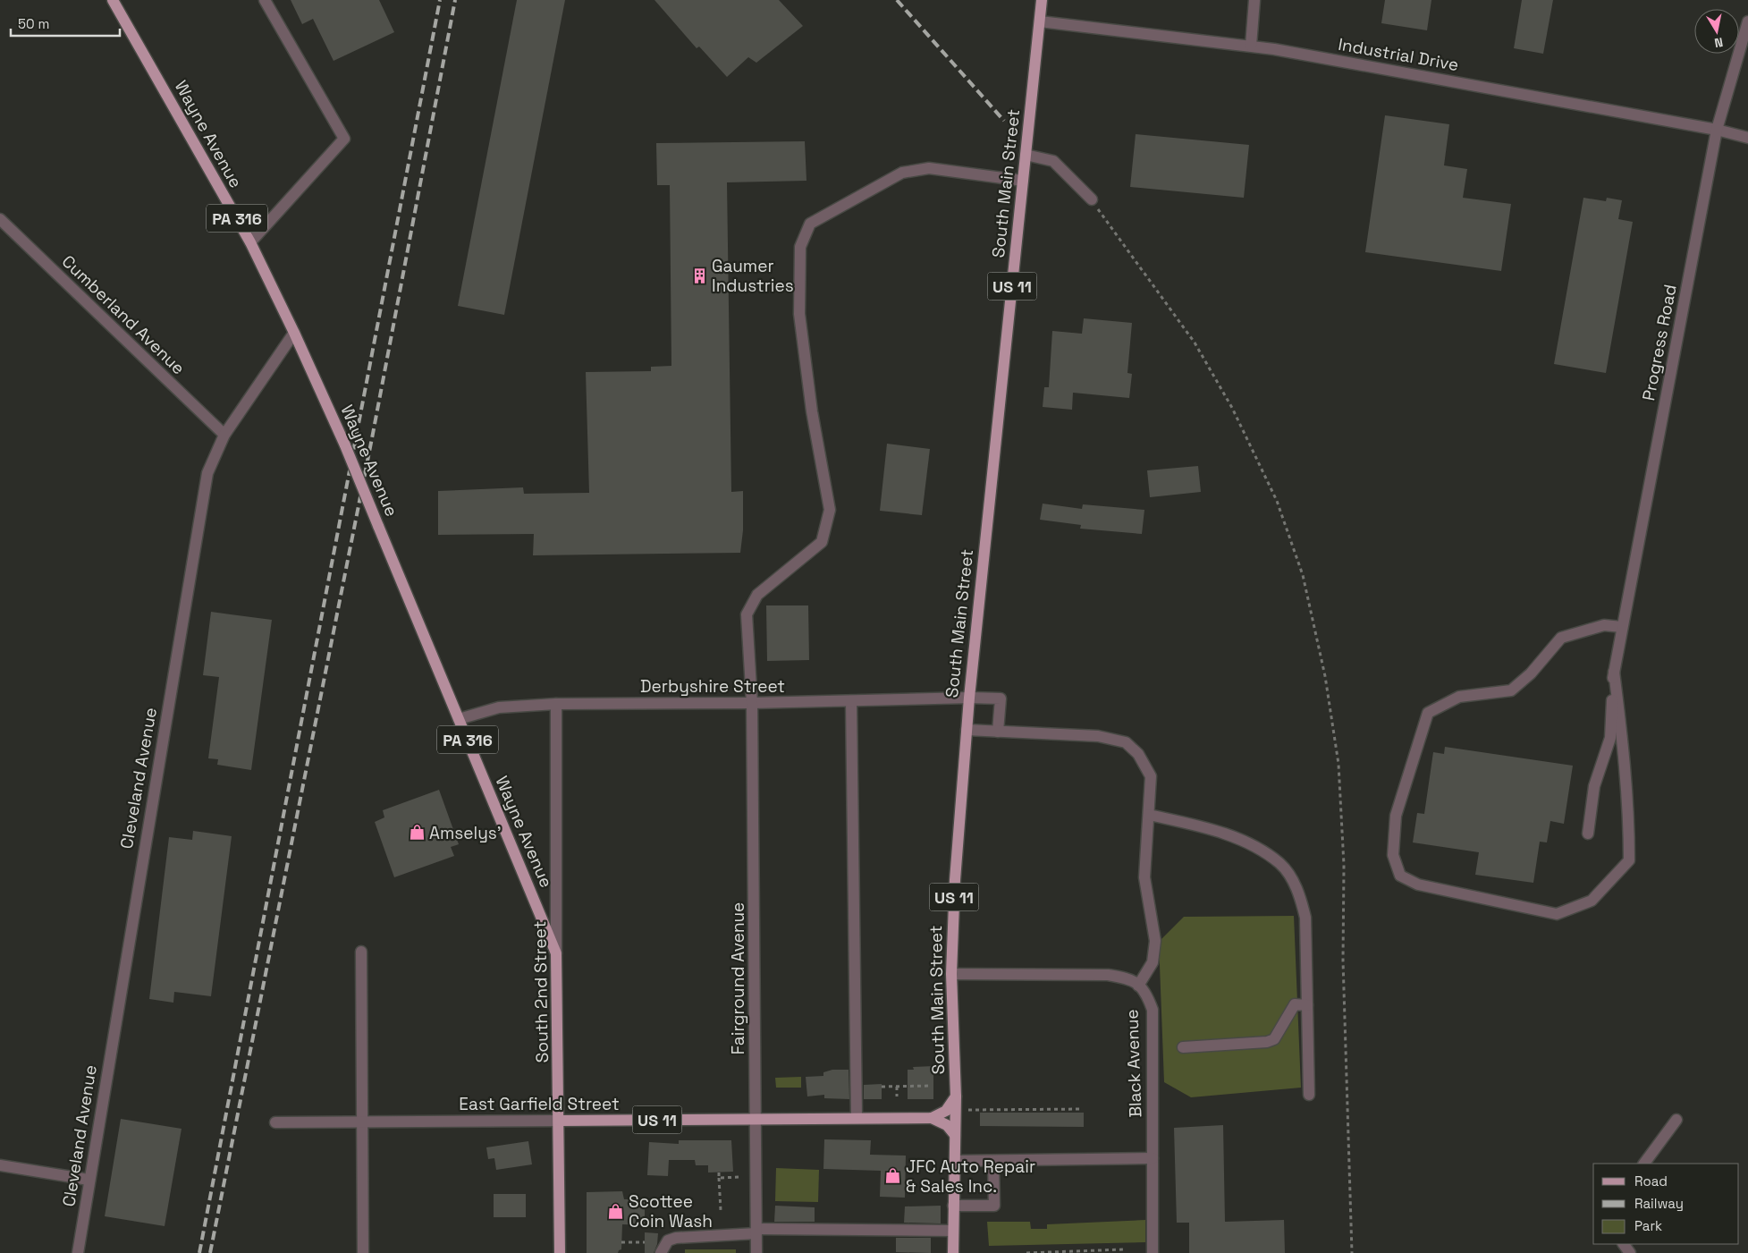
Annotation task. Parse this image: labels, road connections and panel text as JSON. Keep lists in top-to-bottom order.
{
  "streets": {
    "main road": [
      "Wayne Avenue",
      "South Main Street",
      "PA 316",
      "US 11",
      "South 2nd Street",
      "East Garfield Street"
    ],
    "street": [
      "Industrial Drive",
      "Cumberland Avenue",
      "Progress Road",
      "Derbyshire Street",
      "Cleveland Avenue",
      "Fairground Avenue",
      "Black Avenue"
    ]
  },
  "crossings": [
    ["Industrial Drive", "South Main Street"],
    ["Industrial Drive", "Progress Road"],
    ["Wayne Avenue", "Derbyshire Street"],
    ["Wayne Avenue", "Cleveland Avenue"],
    ["Wayne Avenue", "South 2nd Street"],
    ["South Main Street", "Derbyshire Street"],
    ["South Main Street", "Fairground Avenue"],
    ["South Main Street", "Black Avenue"],
    ["Cumberland Avenue", "Cleveland Avenue"],
    ["Derbyshire Street", "Fairground Avenue"],
    ["Derbyshire Street", "South 2nd Street"],
    ["Fairground Avenue", "East Garfield Street"],
    ["South 2nd Street", "East Garfield Street"]
  ],
  "places": {
    "building": ["Gaumer Industries"],
    "shop": ["Amselys'", "JFC Auto Repair & Sales Inc.", "Scottee Coin Wash"]
  },
  "legend": ["Road", "Railway", "Park"],
  "scale_bar": "50 m",
  "north": "bottom"
}
